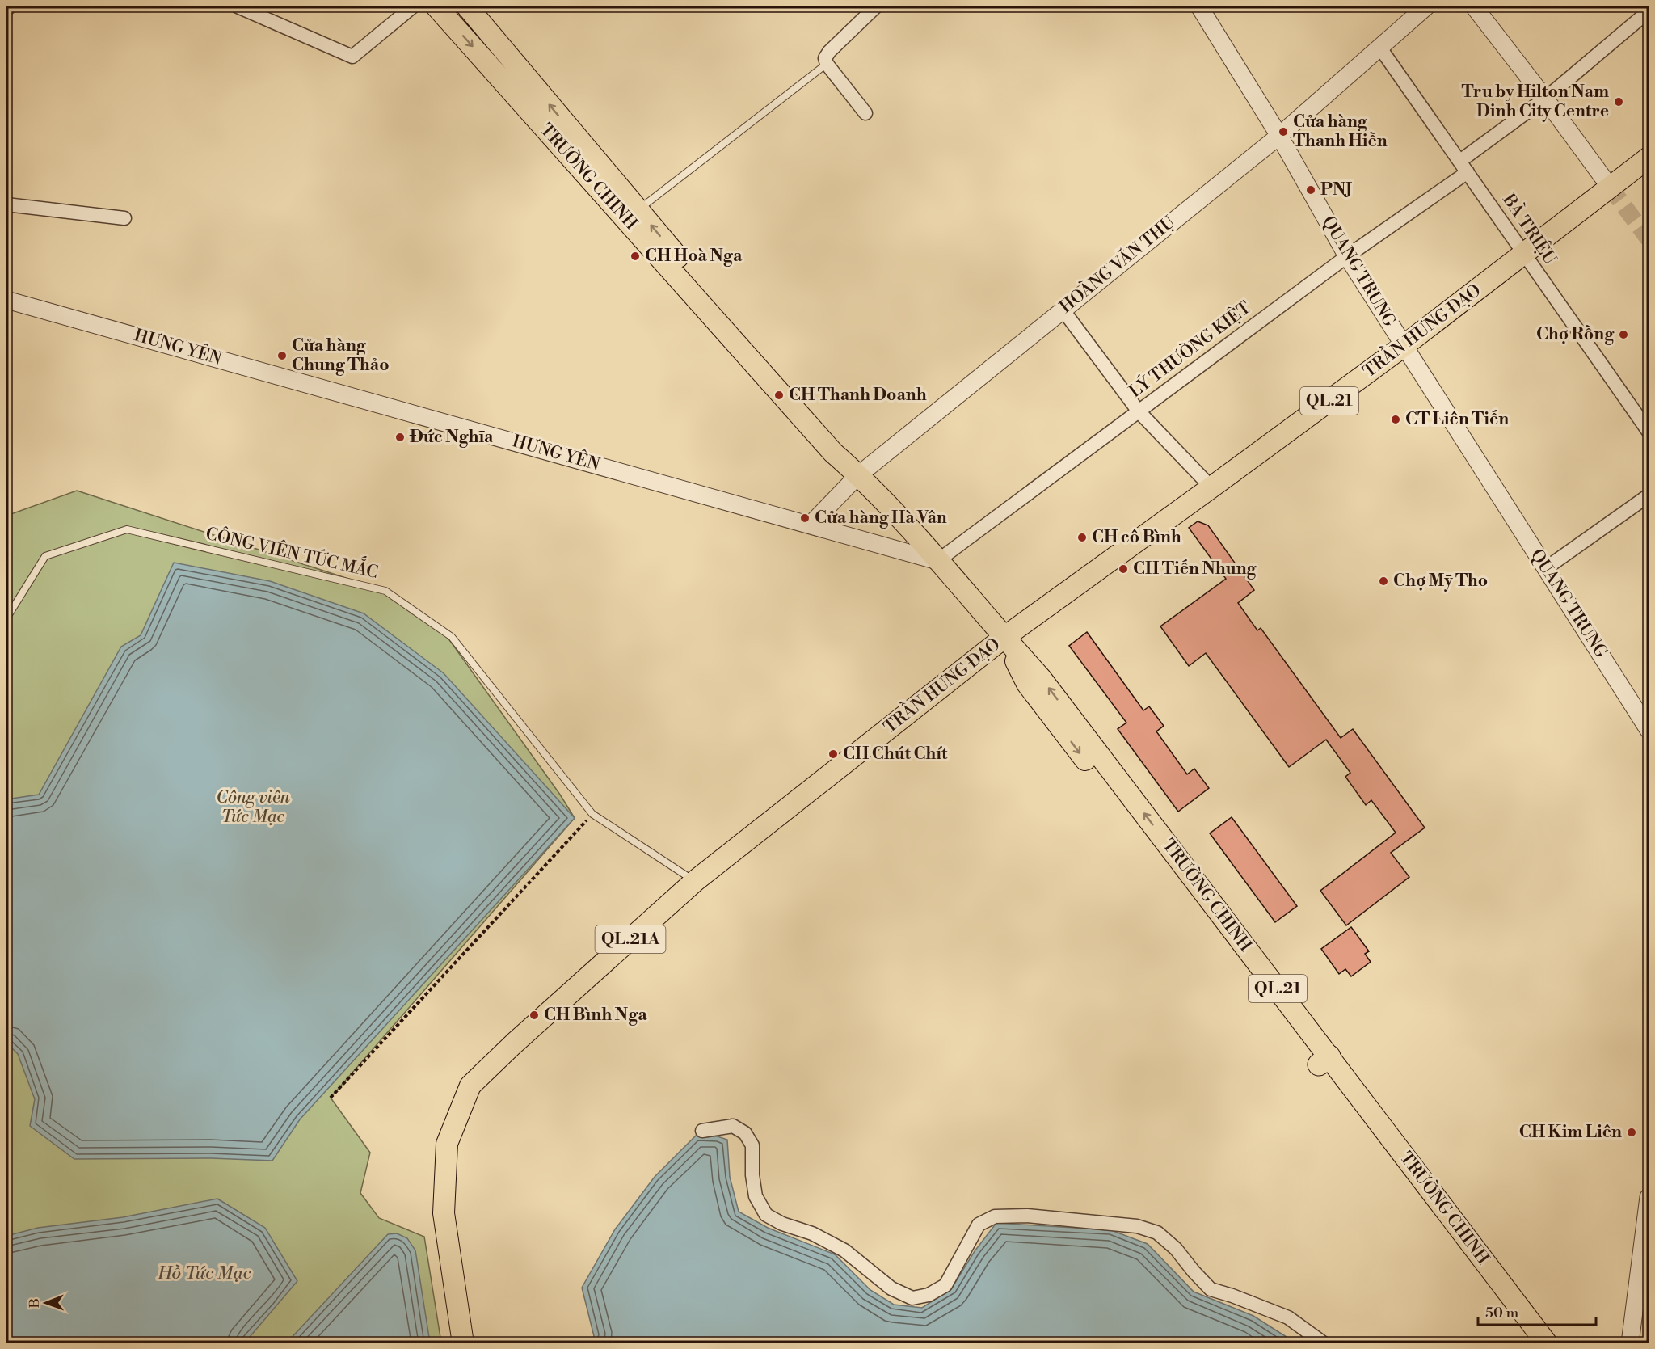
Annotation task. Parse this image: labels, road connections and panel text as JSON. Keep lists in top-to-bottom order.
{
  "streets": {
    "main road": [
      "TRƯỜNG CHINH",
      "TRẦN HƯNG ĐẠO",
      "QL.21",
      "QL.21A"
    ],
    "street": [
      "BÀ TRIỆU",
      "HOÀNG VĂN THỤ",
      "QUANG TRUNG",
      "HƯNG YÊN",
      "LÝ THƯỜNG KIỆT"
    ],
    "lane": ["CÔNG VIÊN TỨC MẮC"]
  },
  "crossings": [
    ["TRƯỜNG CHINH", "HOÀNG VĂN THỤ"],
    ["TRƯỜNG CHINH", "TRẦN HƯNG ĐẠO"],
    ["TRƯỜNG CHINH", "HƯNG YÊN"],
    ["TRƯỜNG CHINH", "LÝ THƯỜNG KIỆT"],
    ["BÀ TRIỆU", "HOÀNG VĂN THỤ"],
    ["BÀ TRIỆU", "TRẦN HƯNG ĐẠO"],
    ["BÀ TRIỆU", "LÝ THƯỜNG KIỆT"],
    ["HOÀNG VĂN THỤ", "QUANG TRUNG"],
    ["HOÀNG VĂN THỤ", "HƯNG YÊN"],
    ["QUANG TRUNG", "TRẦN HƯNG ĐẠO"],
    ["QUANG TRUNG", "LÝ THƯỜNG KIỆT"],
    ["TRẦN HƯNG ĐẠO", "CÔNG VIÊN TỨC MẮC"],
    ["HƯNG YÊN", "LÝ THƯỜNG KIỆT"]
  ],
  "water": ["Hồ Tức Mạc"],
  "parks": ["Công viên Tức Mạc"],
  "places": [
    "Tru by Hilton Nam Dinh City Centre",
    "Cửa hàng Thanh Hiền",
    "PNJ",
    "CH Hoà Nga",
    "Chợ Rồng",
    "Cửa hàng Chung Thảo",
    "CH Thanh Doanh",
    "CT Liên Tiến",
    "Đức Nghĩa",
    "Cửa hàng Hà Vân",
    "CH cô Bình",
    "CH Tiến Nhung",
    "Chợ Mỹ Tho",
    "CH Chút Chít",
    "CH Bình Nga",
    "CH Kim Liên"
  ],
  "scale_bar": "50 m",
  "north": "left"
}
